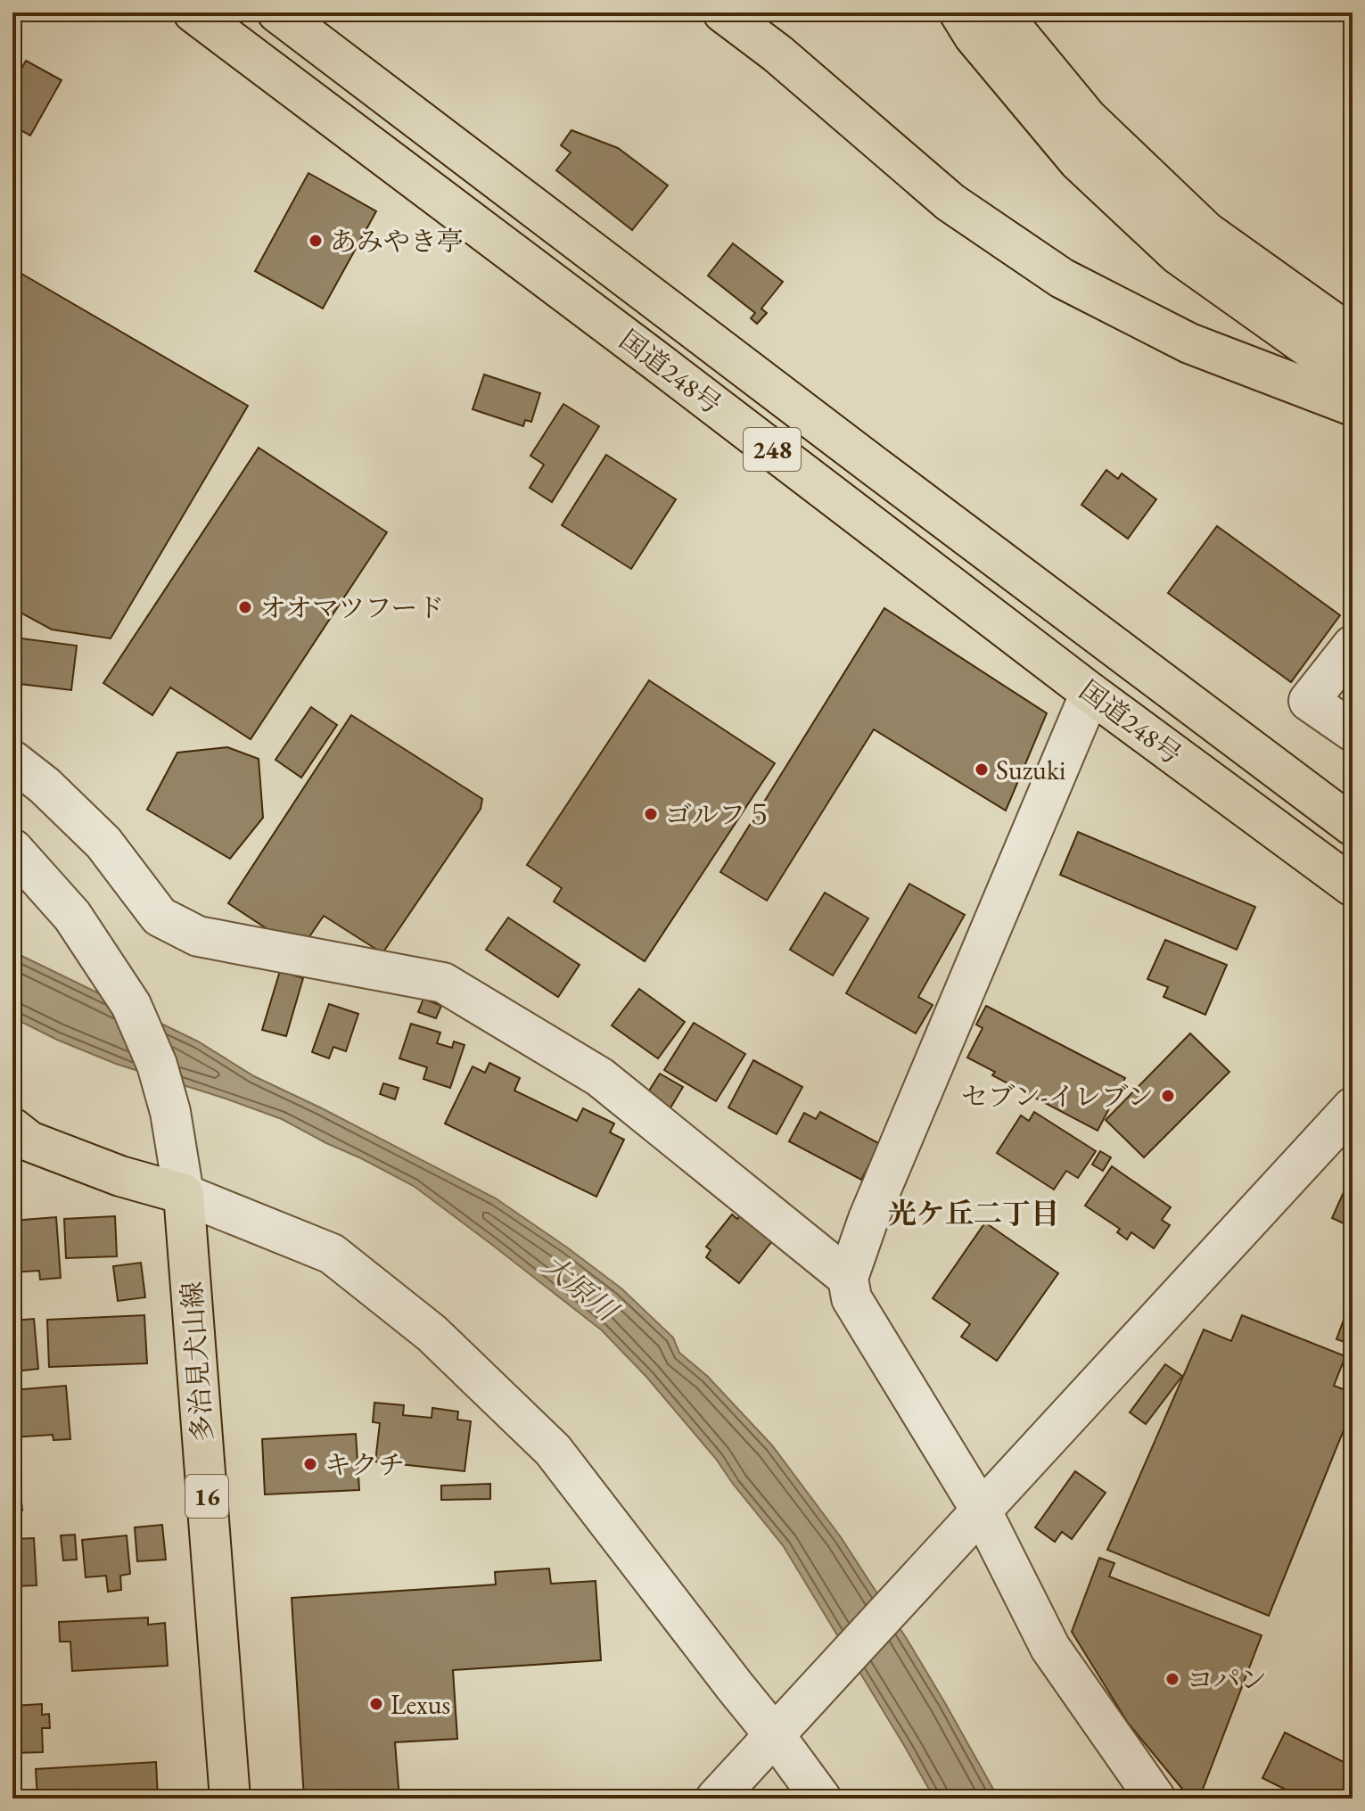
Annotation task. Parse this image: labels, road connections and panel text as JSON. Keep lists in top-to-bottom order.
{
  "streets": {
    "main road": [
      "国道248号",
      "248",
      "多治見犬山線",
      "16"
    ]
  },
  "districts": ["光ケ丘二丁目"],
  "water": ["大原川"],
  "places": [
    "あみやき亭",
    "オオマツフード",
    "Suzuki",
    "ゴルフ５",
    "セブン-イレブン",
    "キクチ",
    "コパン",
    "Lexus"
  ]
}
